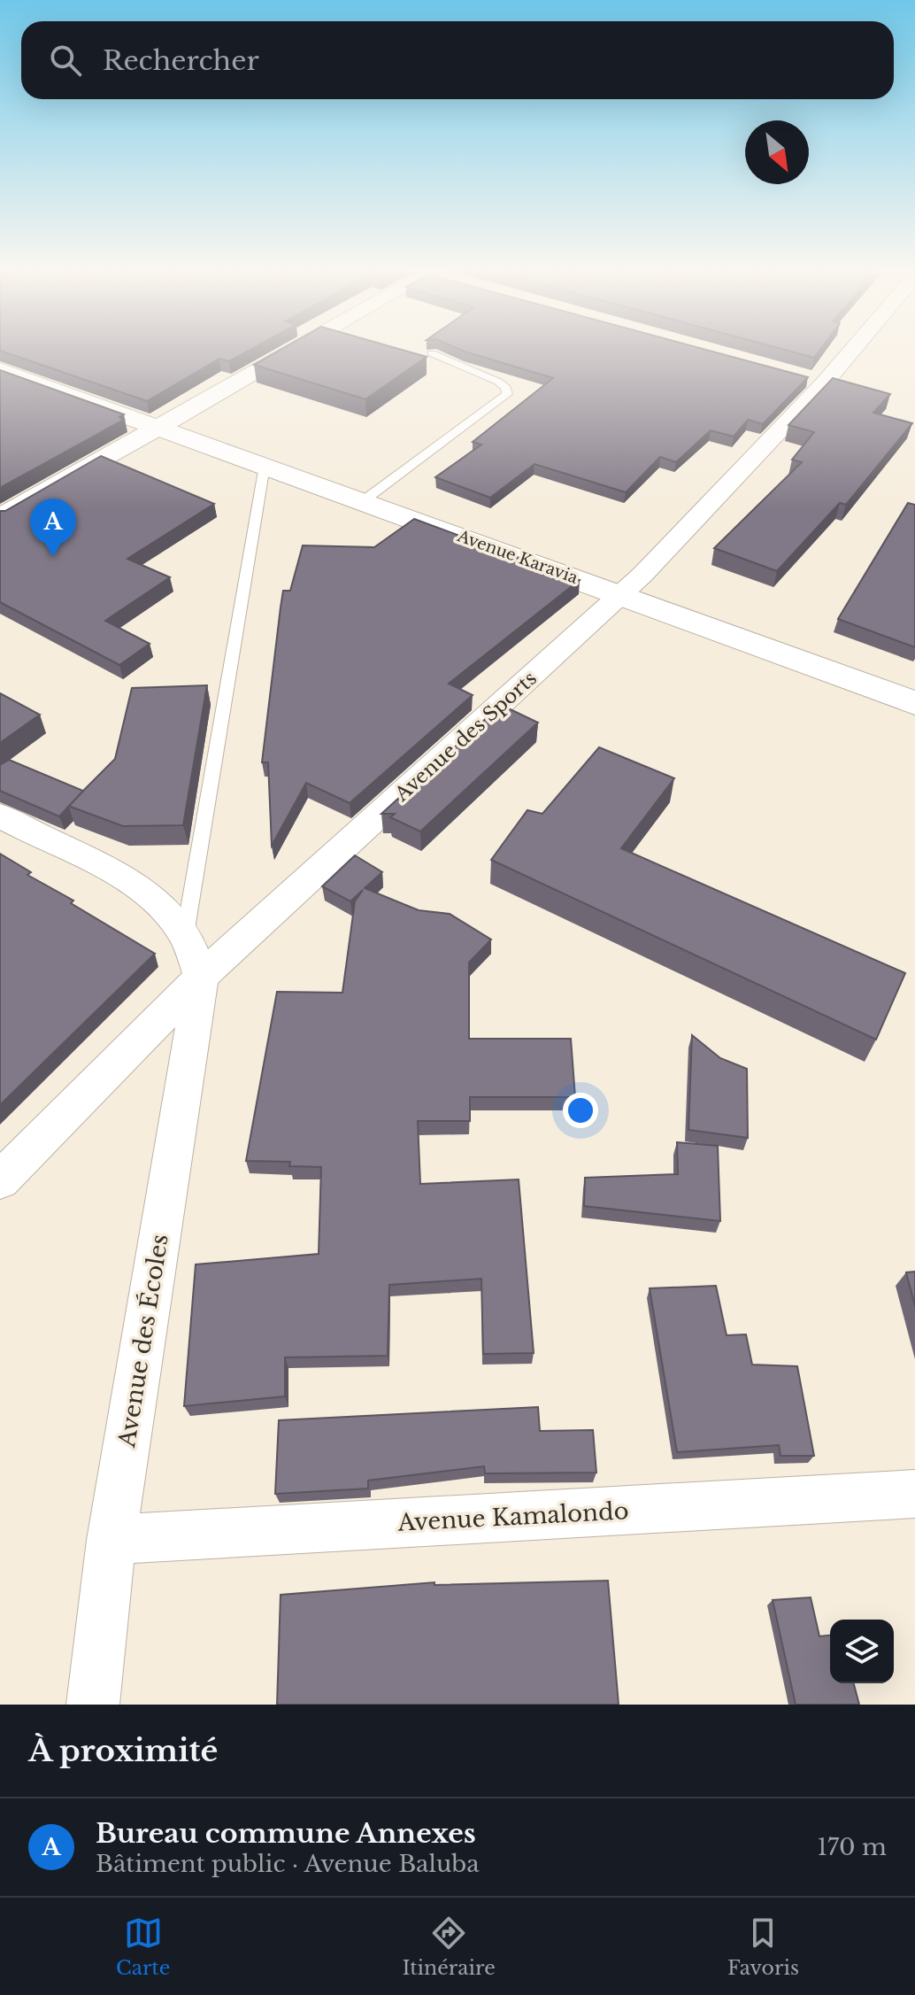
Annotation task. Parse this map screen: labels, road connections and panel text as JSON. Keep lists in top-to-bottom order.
{
  "streets": {
    "street": [
      "Avenue Karavia",
      "Avenue des Sports",
      "Avenue des Écoles",
      "Avenue Kamalondo"
    ]
  },
  "crossings": [
    ["Avenue Karavia", "Avenue des Sports"],
    ["Avenue des Sports", "Avenue des Écoles"],
    ["Avenue des Écoles", "Avenue Kamalondo"]
  ],
  "north": "bottom right",
  "page": {
    "search": "Rechercher",
    "pins": "A",
    "heading": "À proximité",
    "list": [
      {
        "mark": "A",
        "name": "Bureau commune Annexes",
        "note": "Bâtiment public · Avenue Baluba",
        "value": "170 m"
      }
    ],
    "nav": ["Carte", "Itinéraire", "Favoris"]
  }
}
